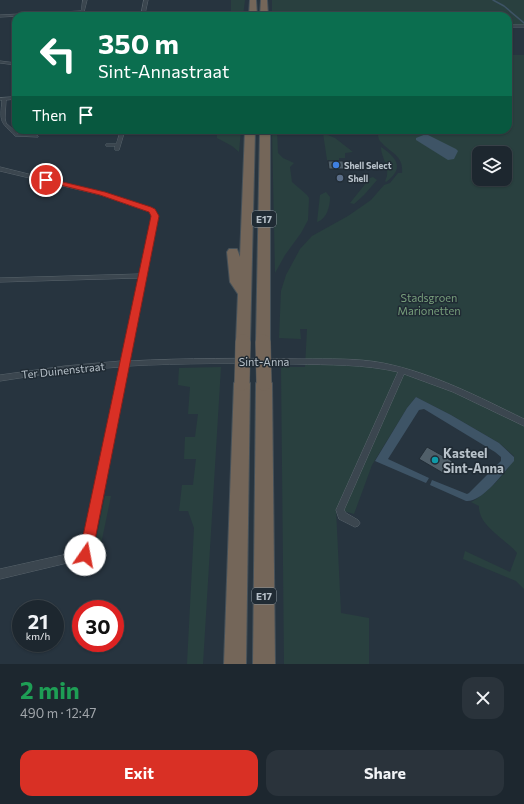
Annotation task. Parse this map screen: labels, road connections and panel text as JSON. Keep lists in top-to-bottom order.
{
  "streets": {
    "highway": ["E17"],
    "street": ["Sint-Anna", "Ter Duinenstraat"]
  },
  "crossings": [
    ["Sint-Anna", "Ter Duinenstraat"]
  ],
  "parks": ["Stadsgroen Marionetten"],
  "places": ["Shell Select", "Shell", "Kasteel Sint-Anna"],
  "page": {
    "turn": ["350 m", "Sint-Annastraat"],
    "then": "Then",
    "speed": "21 km/h",
    "limit": "30",
    "heading": ["2 min", "490 m · 12:47"],
    "buttons": ["Exit", "Share"]
  }
}
